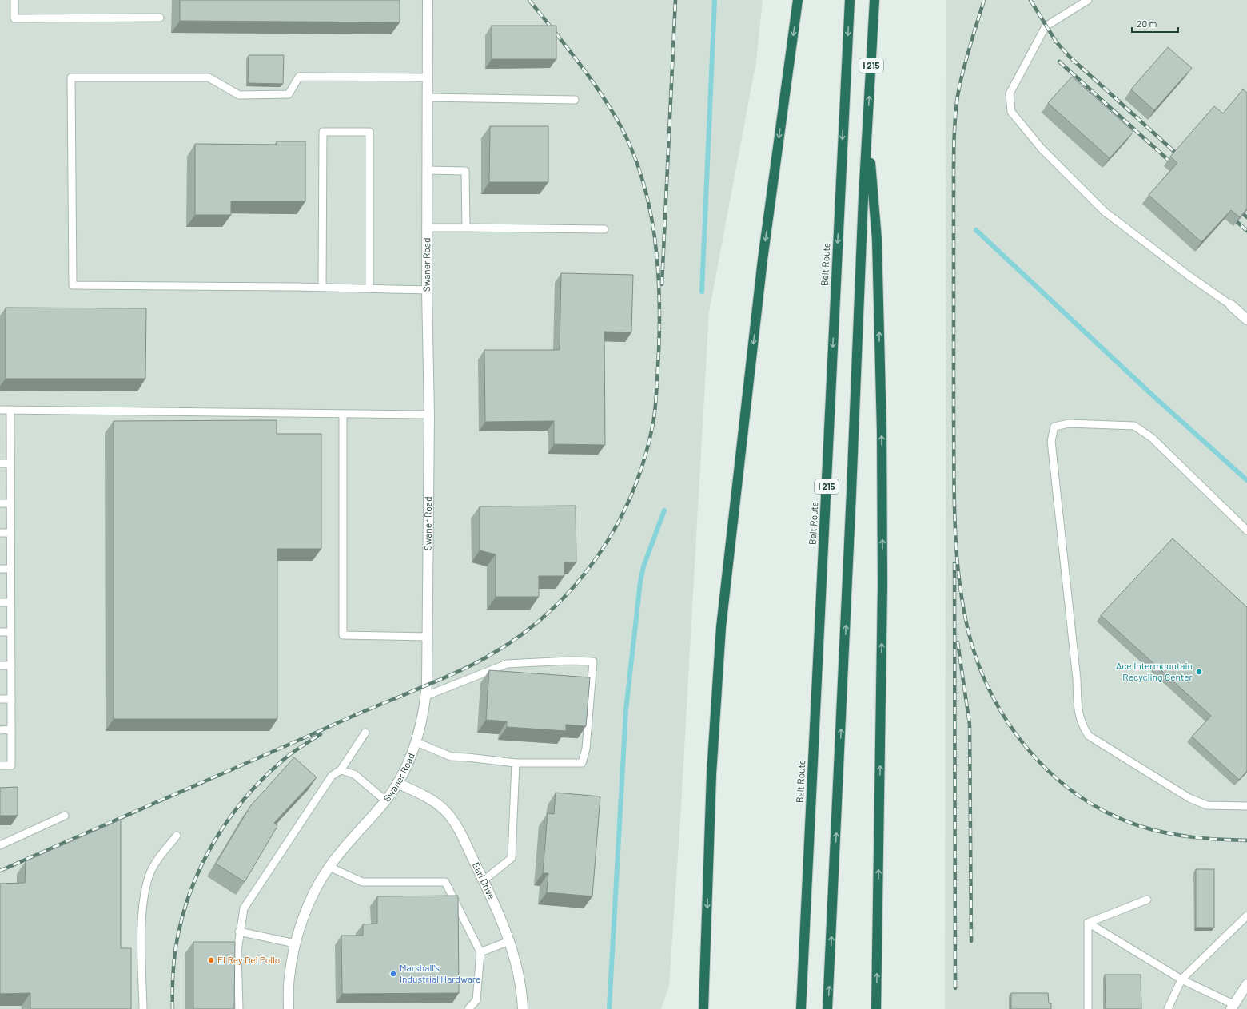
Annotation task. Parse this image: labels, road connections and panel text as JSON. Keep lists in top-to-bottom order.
{
  "streets": {
    "highway": ["I 215", "Belt Route"],
    "street": ["Swaner Road", "Earl Drive"]
  },
  "crossings": [
    ["Swaner Road", "Earl Drive"]
  ],
  "places": ["Ace Intermountain Recycling Center", "El Rey Del Pollo", "Marshall's Industrial Hardware"],
  "scale_bar": "20 m"
}
